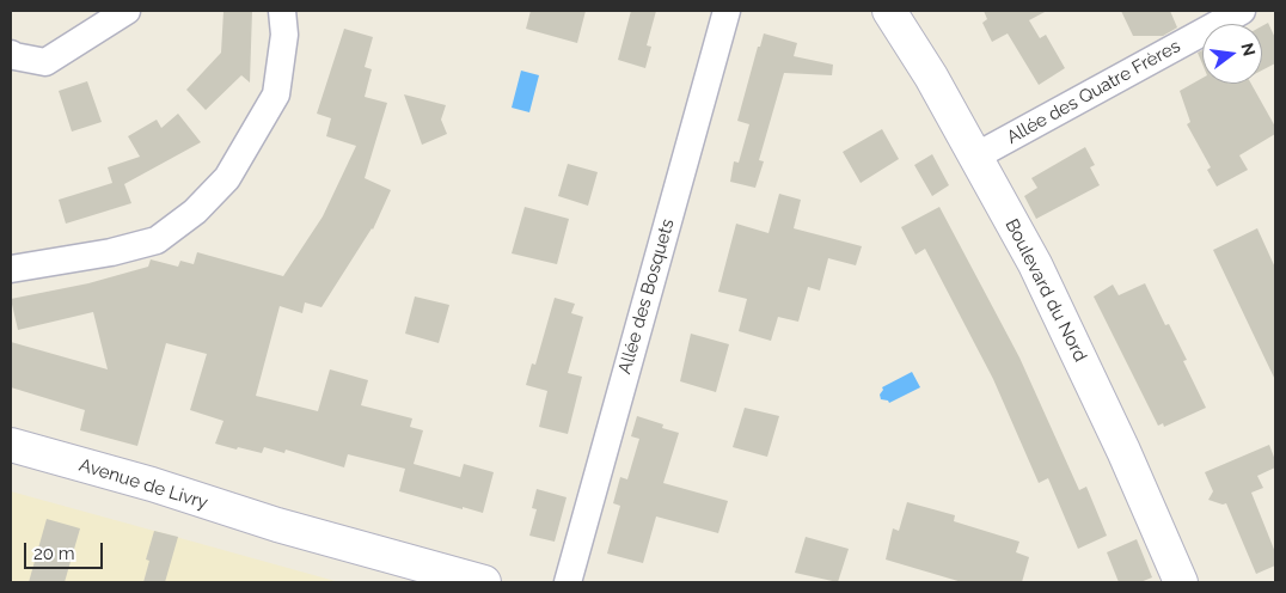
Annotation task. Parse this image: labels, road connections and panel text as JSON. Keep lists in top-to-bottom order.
{
  "streets": {
    "main road": ["Boulevard du Nord", "Avenue de Livry"],
    "street": ["Allée des Quatre Frères", "Allée des Bosquets"]
  },
  "crossings": [
    ["Allée des Quatre Frères", "Boulevard du Nord"]
  ],
  "scale_bar": "20 m",
  "north": "right"
}
